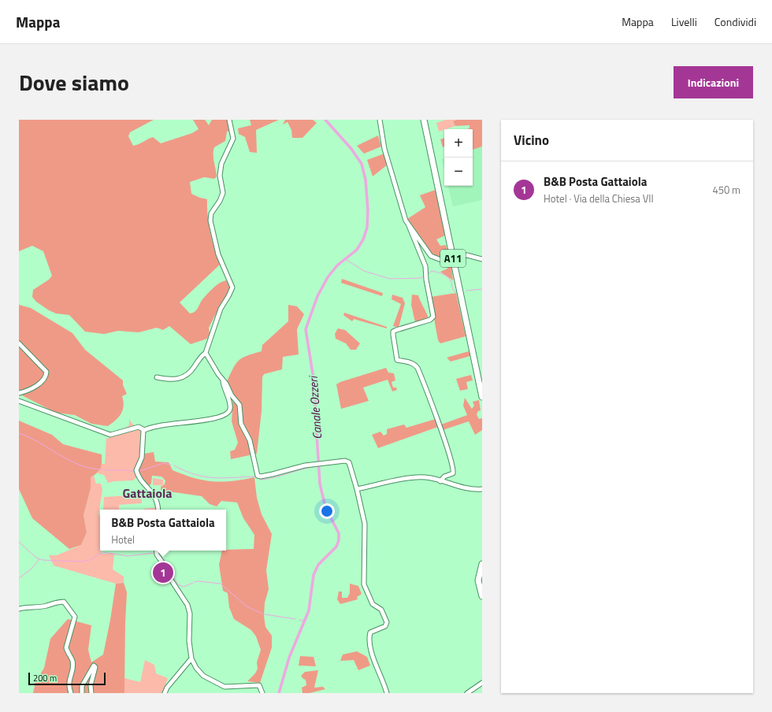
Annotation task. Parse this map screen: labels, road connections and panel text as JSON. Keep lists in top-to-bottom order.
{
  "streets": {
    "highway": ["A11"]
  },
  "districts": ["Gattaiola"],
  "water": ["Canale Ozzeri"],
  "scale_bar": "200 m",
  "page": {
    "header": "Mappa",
    "nav": ["Mappa", "Livelli", "Condividi"],
    "title": "Dove siamo",
    "buttons": "Indicazioni",
    "heading": "Vicino",
    "map_buttons": ["+", "−"],
    "list": [
      {
        "mark": "1",
        "name": "B&B Posta Gattaiola",
        "note": "Hotel · Via della Chiesa VII",
        "value": "450 m"
      }
    ],
    "popup": ["B&B Posta Gattaiola", "Hotel"],
    "pins": "1",
    "scale": "200 m"
  }
}
